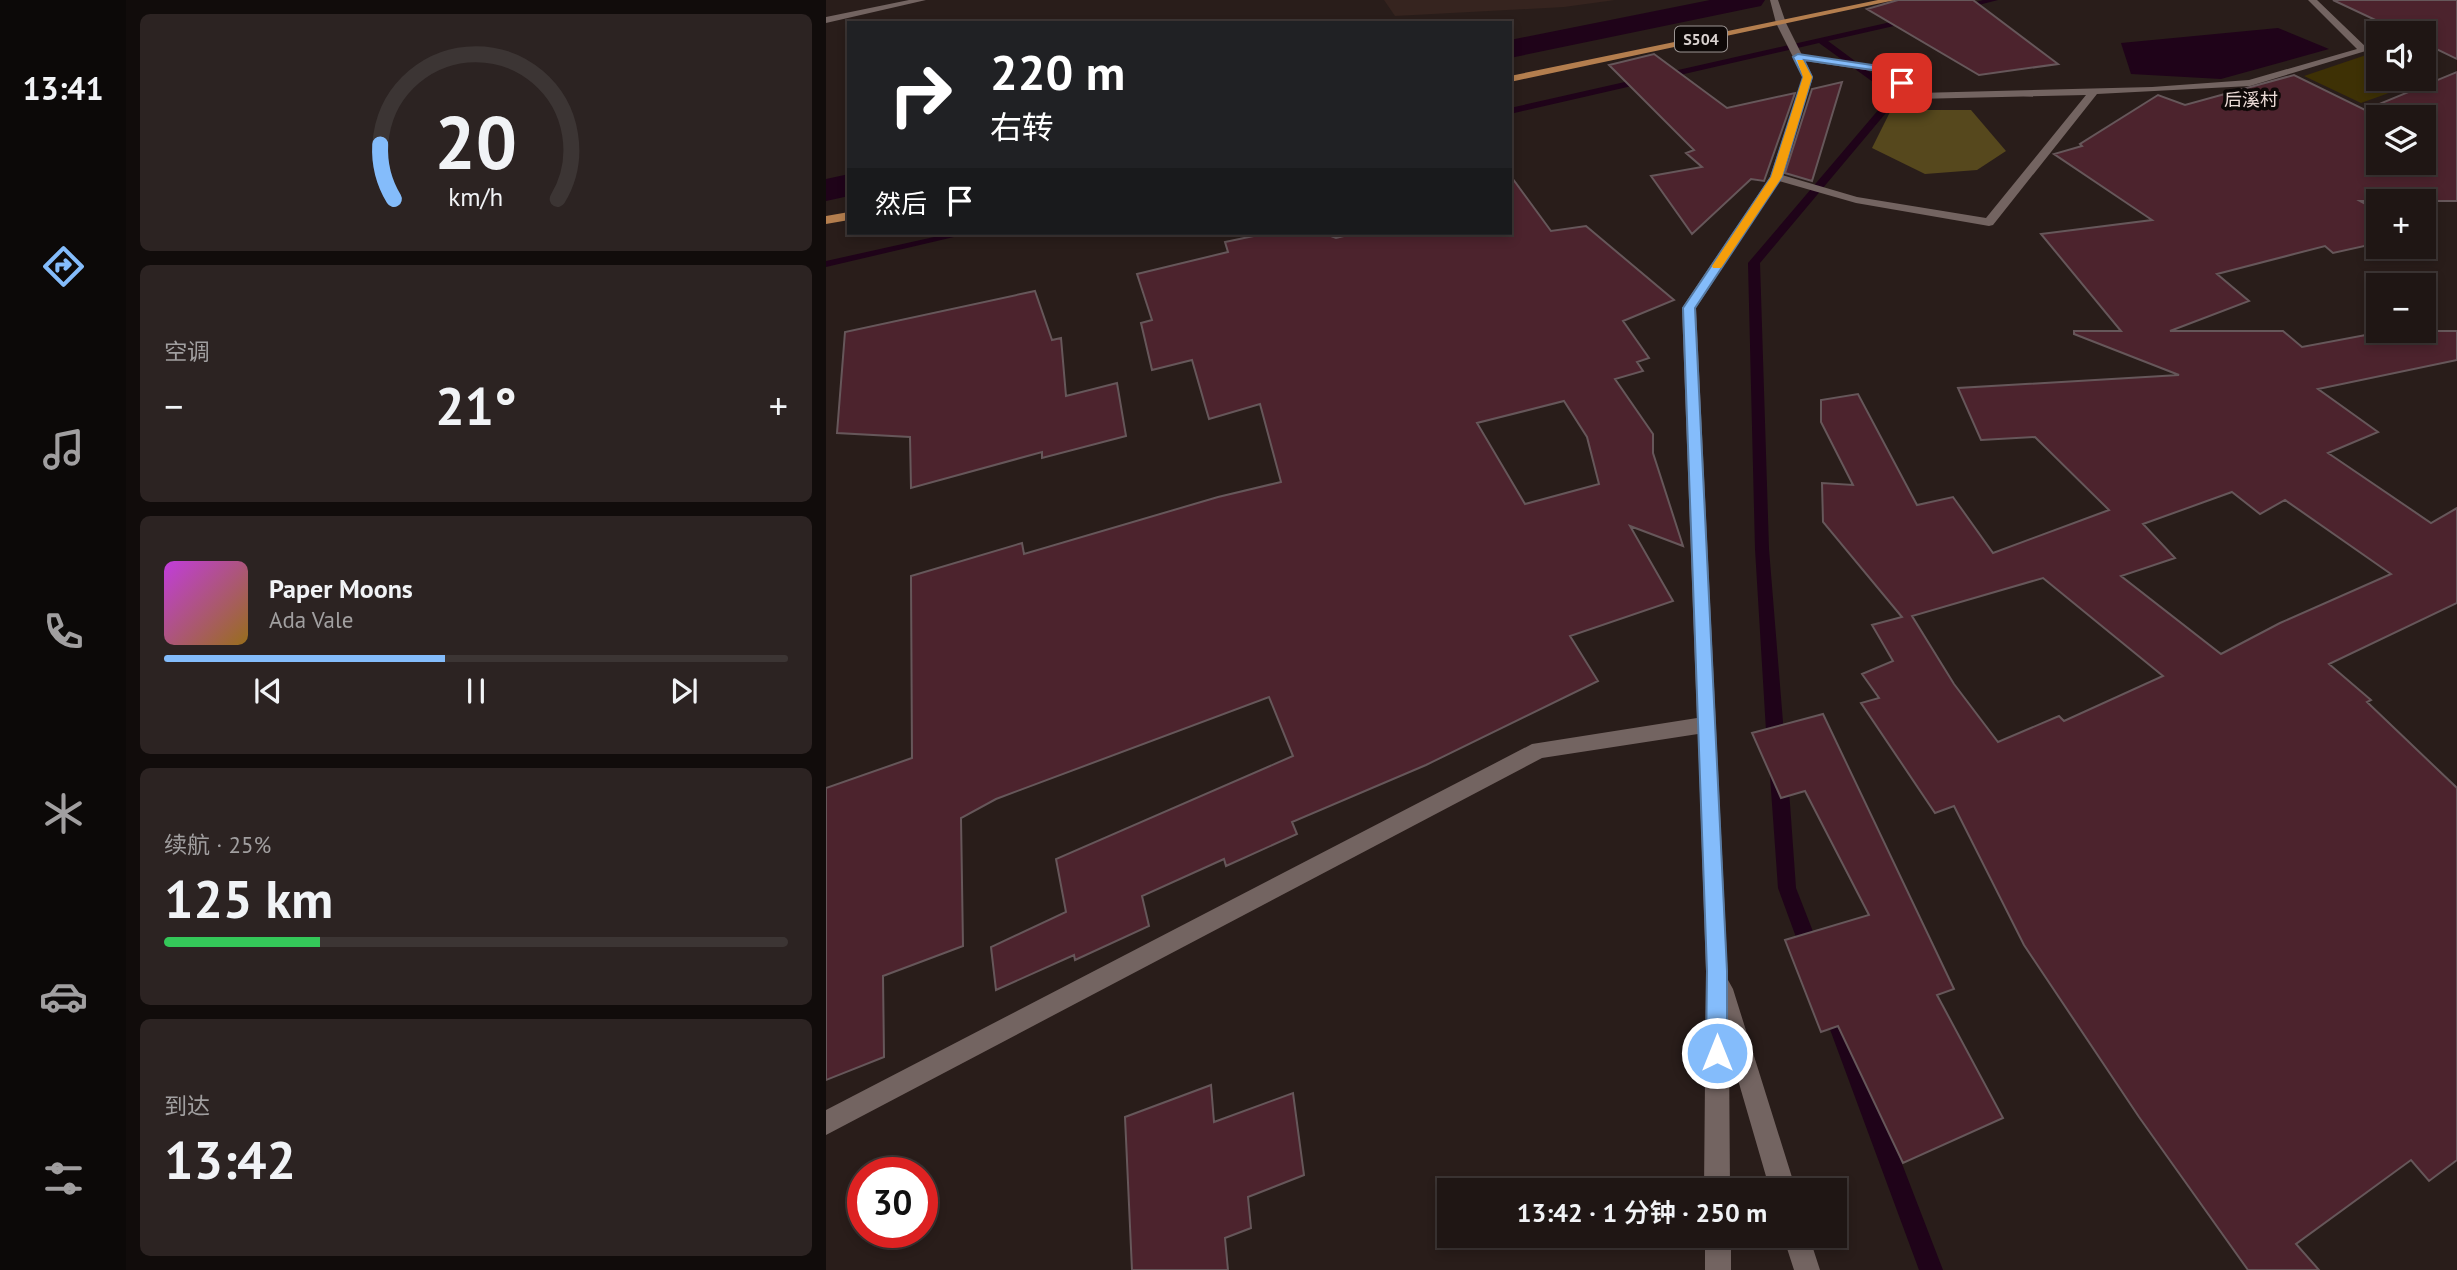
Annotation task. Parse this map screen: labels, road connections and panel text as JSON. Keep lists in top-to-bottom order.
{
  "streets": {
    "main road": ["S504"]
  },
  "districts": ["后溪村"],
  "page": {
    "tabs": "13:41",
    "map_buttons": ["+", "−"],
    "turn": ["220 m", "右转"],
    "then": "然后",
    "tile": [
      "空调",
      ["续航 · 25%", "125 km"],
      ["到达", "13:42"]
    ],
    "heat": ["−", "21°", "+"],
    "song": ["Paper Moons", "Ada Vale"],
    "limit": "30",
    "trip": "13:42 · 1 分钟 · 250 m",
    "gauge": ["20", "km/h"]
  }
}
